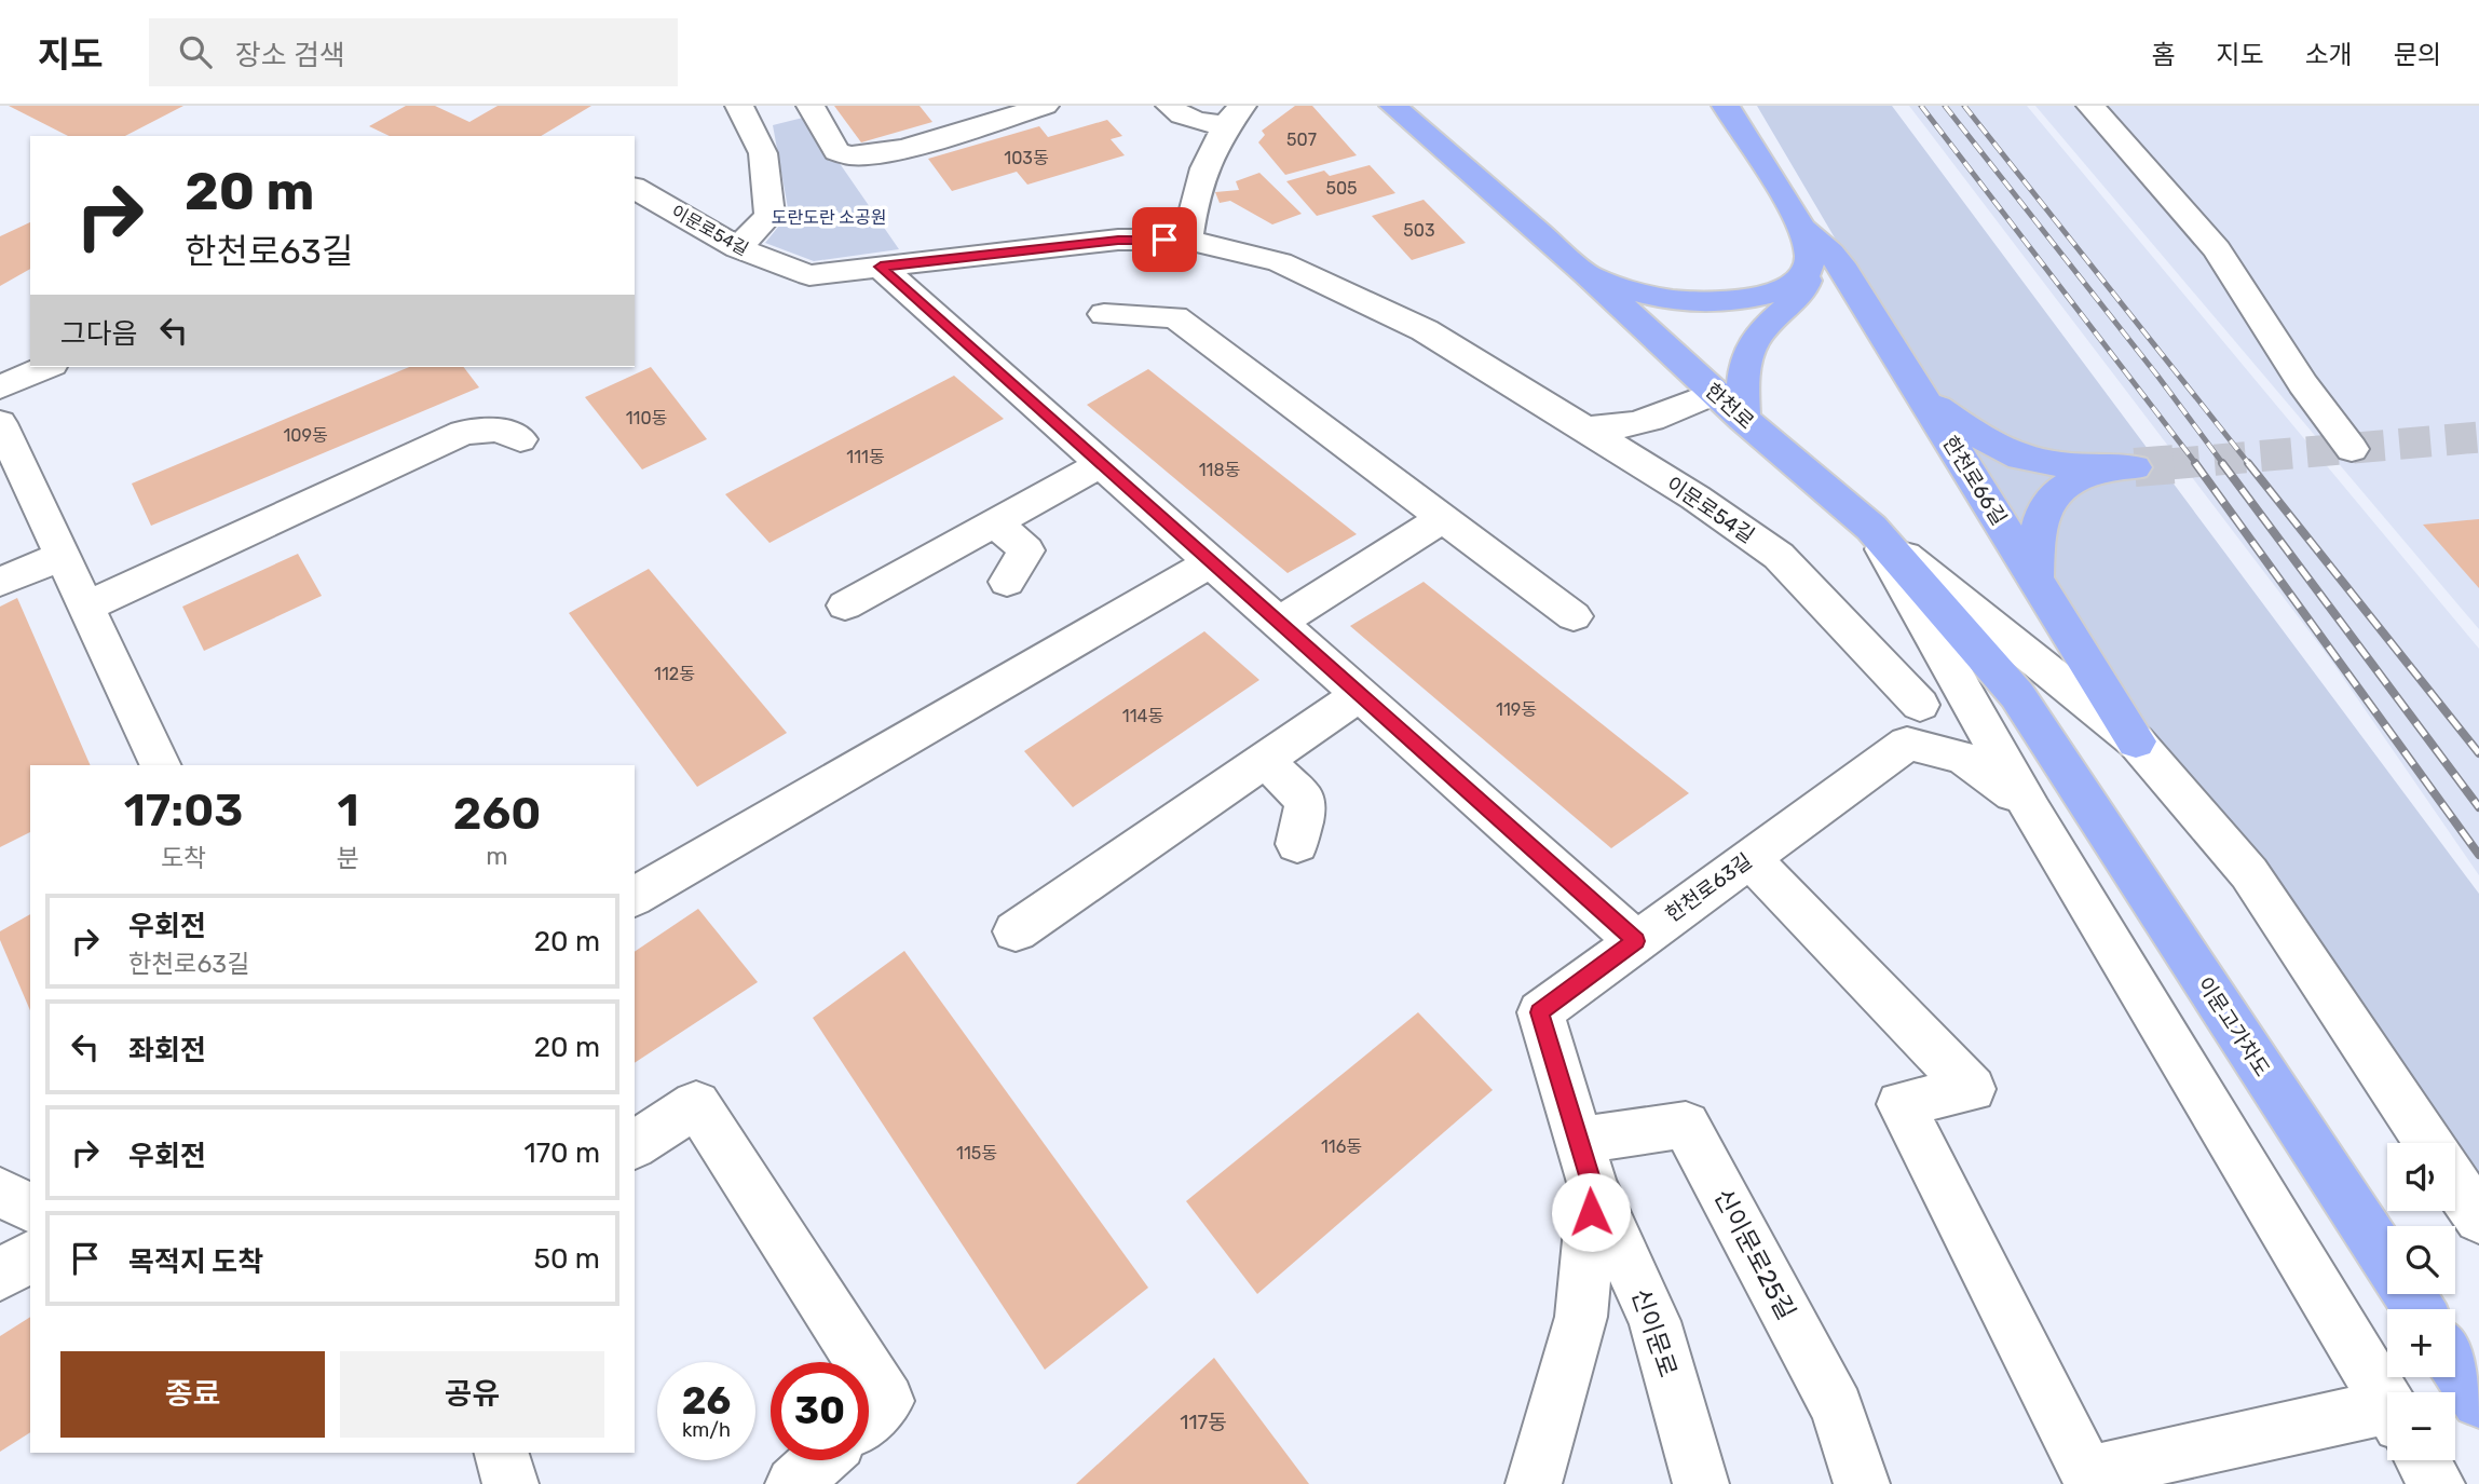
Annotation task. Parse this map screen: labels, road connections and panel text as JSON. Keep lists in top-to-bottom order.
{
  "streets": {
    "main road": ["한천로", "한천로66길", "이문고가차도"],
    "street": [
      "이문로54길",
      "한천로63길",
      "신이문로25길",
      "신이문로"
    ]
  },
  "crossings": [
    ["한천로", "이문고가차도"],
    ["한천로63길", "신이문로25길"],
    ["한천로63길", "신이문로"],
    ["신이문로25길", "신이문로"]
  ],
  "parks": ["도란도란 소공원"],
  "house_numbers": [
    "507",
    "103동",
    "505",
    "503",
    "110동",
    "109동",
    "111동",
    "118동",
    "112동",
    "119동",
    "114동",
    "116동",
    "115동",
    "117동"
  ],
  "page": {
    "header": "지도",
    "search": "장소 검색",
    "nav": [
      "홈",
      "지도",
      "소개",
      "문의"
    ],
    "turn": ["20 m", "한천로63길"],
    "then": "그다음",
    "eta": [
      "17:03",
      "도착",
      "1",
      "분",
      "260",
      "m"
    ],
    "list": [
      {
        "name": "우회전",
        "note": "한천로63길",
        "value": "20 m"
      },
      {
        "name": "좌회전",
        "value": "20 m"
      },
      {
        "name": "우회전",
        "value": "170 m"
      },
      {
        "name": "목적지 도착",
        "value": "50 m"
      }
    ],
    "map_buttons": ["+", "−"],
    "buttons": ["종료", "공유"],
    "speed": "26 km/h",
    "limit": "30"
  }
}
